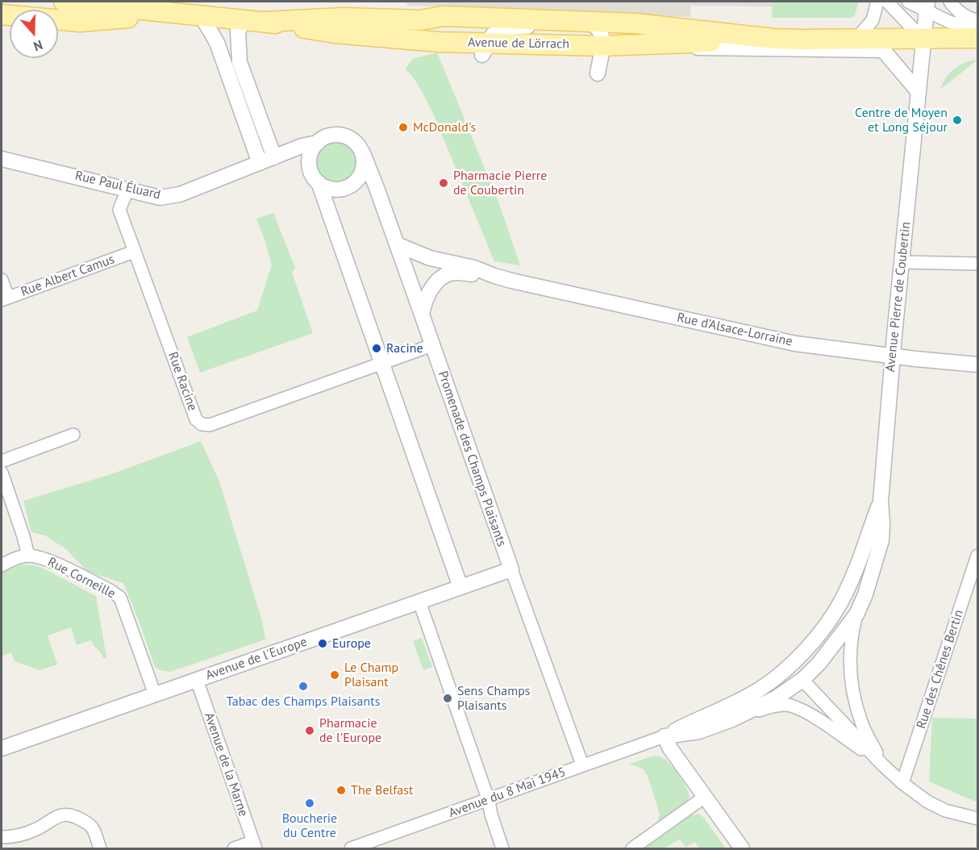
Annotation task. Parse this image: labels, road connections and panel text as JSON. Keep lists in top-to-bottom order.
{
  "streets": {
    "main road": ["Avenue de Lörrach"],
    "street": [
      "Rue Paul Éluard",
      "Rue Albert Camus",
      "Avenue Pierre de Coubertin",
      "Rue d'Alsace-Lorraine",
      "Rue Racine",
      "Promenade des Champs Plaisants",
      "Rue Corneille",
      "Avenue de l'Europe",
      "Rue des Chênes Bertin",
      "Avenue de la Marne",
      "Avenue du 8 Mai 1945"
    ]
  },
  "crossings": [
    ["Avenue de Lörrach", "Avenue Pierre de Coubertin"],
    ["Rue Paul Éluard", "Rue Racine"],
    ["Rue Paul Éluard", "Promenade des Champs Plaisants"],
    ["Rue Albert Camus", "Rue Racine"],
    ["Avenue Pierre de Coubertin", "Rue d'Alsace-Lorraine"],
    ["Avenue Pierre de Coubertin", "Avenue du 8 Mai 1945"],
    ["Rue d'Alsace-Lorraine", "Promenade des Champs Plaisants"],
    ["Rue Racine", "Promenade des Champs Plaisants"],
    ["Promenade des Champs Plaisants", "Avenue de l'Europe"],
    ["Promenade des Champs Plaisants", "Avenue du 8 Mai 1945"],
    ["Rue Corneille", "Avenue de l'Europe"],
    ["Avenue de l'Europe", "Avenue de la Marne"]
  ],
  "places": [
    "Centre de Moyen et Long Séjour",
    "McDonald's",
    "Pharmacie Pierre de Coubertin",
    "Racine",
    "Europe",
    "Le Champ Plaisant",
    "Tabac des Champs Plaisants",
    "Sens Champs Plaisants",
    "Pharmacie de l'Europe",
    "The Belfast",
    "Boucherie du Centre"
  ],
  "north": "bottom"
}
